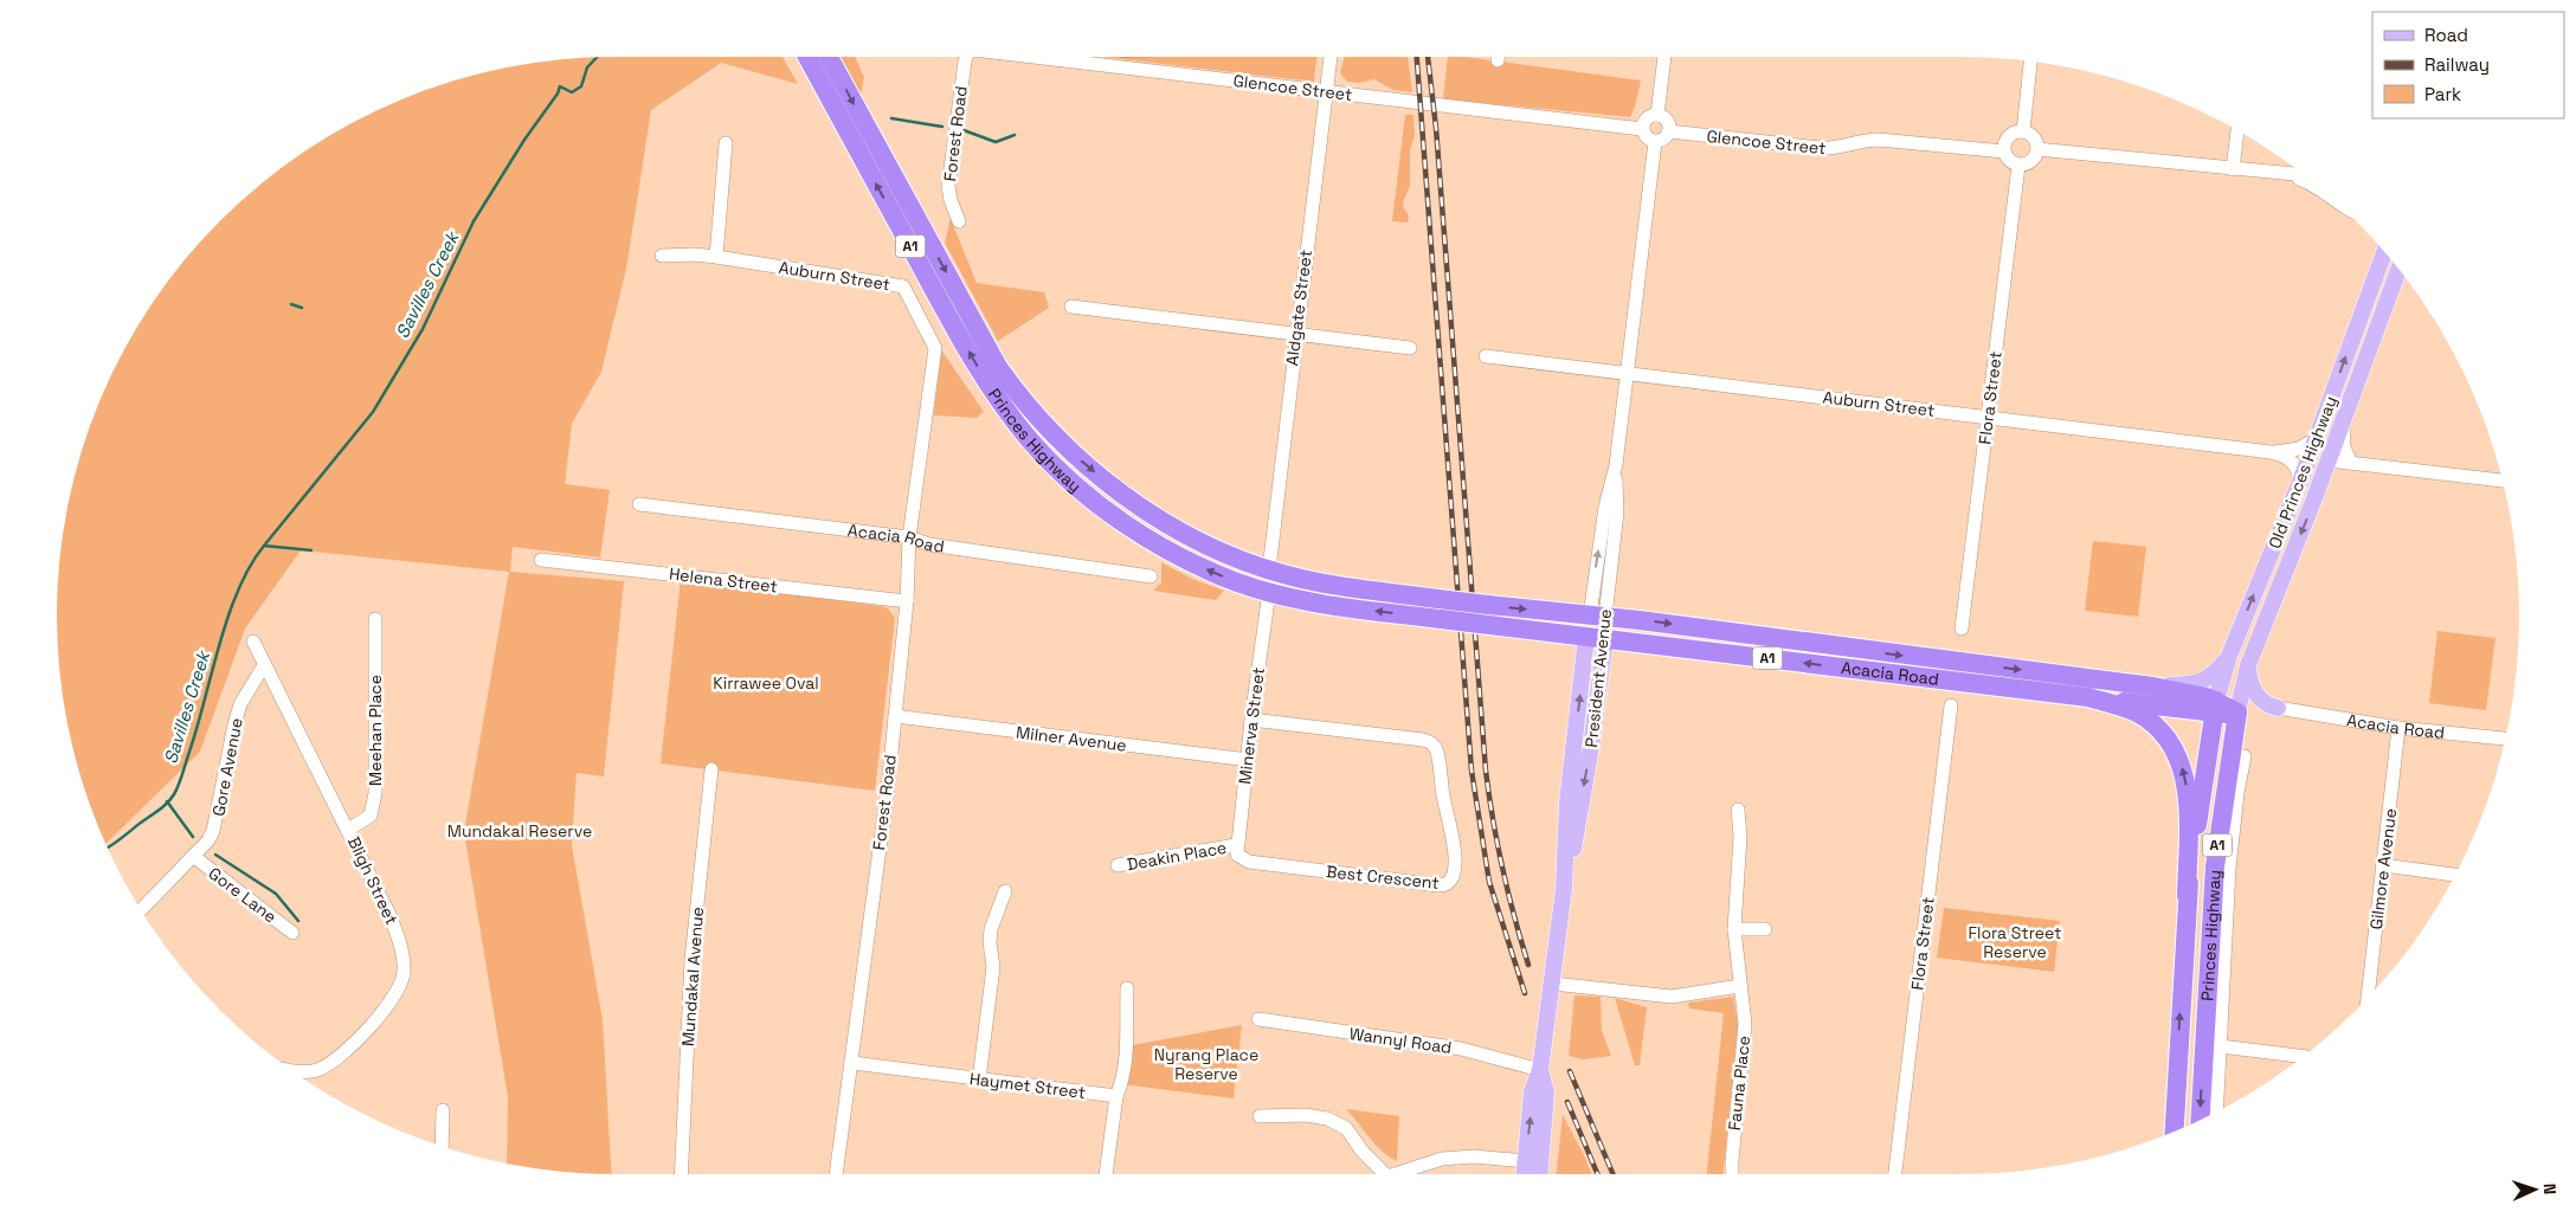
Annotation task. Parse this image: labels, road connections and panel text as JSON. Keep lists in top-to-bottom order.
{
  "streets": {
    "highway": [
      "A1",
      "Princes Highway",
      "Acacia Road",
      "President Avenue"
    ],
    "main road": ["Old Princes Highway"],
    "street": [
      "Glencoe Street",
      "Forest Road",
      "Auburn Street",
      "Aldgate Street",
      "Flora Street",
      "Helena Street",
      "Minerva Street",
      "Meehan Place",
      "Milner Avenue",
      "Gore Avenue",
      "Deakin Place",
      "Gilmore Avenue",
      "Best Crescent",
      "Bligh Street",
      "Gore Lane",
      "Mundakal Avenue",
      "Wannyl Road",
      "Fauna Place",
      "Haymet Street"
    ]
  },
  "crossings": [
    ["Glencoe Street", "Aldgate Street"],
    ["Glencoe Street", "Flora Street"],
    ["Glencoe Street", "President Avenue"],
    ["Forest Road", "Auburn Street"],
    ["Forest Road", "Acacia Road"],
    ["Forest Road", "Helena Street"],
    ["Forest Road", "Milner Avenue"],
    ["Forest Road", "Haymet Street"],
    ["A1", "Princes Highway"],
    ["A1", "Old Princes Highway"],
    ["A1", "Acacia Road"],
    ["Auburn Street", "Flora Street"],
    ["Auburn Street", "Old Princes Highway"],
    ["Auburn Street", "President Avenue"],
    ["Aldgate Street", "Princes Highway"],
    ["Princes Highway", "Old Princes Highway"],
    ["Princes Highway", "Acacia Road"],
    ["Princes Highway", "Minerva Street"],
    ["Old Princes Highway", "Acacia Road"],
    ["Acacia Road", "President Avenue"],
    ["Acacia Road", "Gilmore Avenue"],
    ["President Avenue", "Wannyl Road"],
    ["Minerva Street", "Milner Avenue"],
    ["Minerva Street", "Deakin Place"],
    ["Minerva Street", "Best Crescent"],
    ["Meehan Place", "Bligh Street"],
    ["Gore Avenue", "Bligh Street"],
    ["Gore Avenue", "Gore Lane"],
    ["Deakin Place", "Best Crescent"]
  ],
  "water": ["Savilles Creek"],
  "parks": [
    "Kirrawee Oval",
    "Mundakal Reserve",
    "Flora Street Reserve",
    "Nyrang Place Reserve"
  ],
  "legend": ["Road", "Railway", "Park"],
  "north": "right"
}
